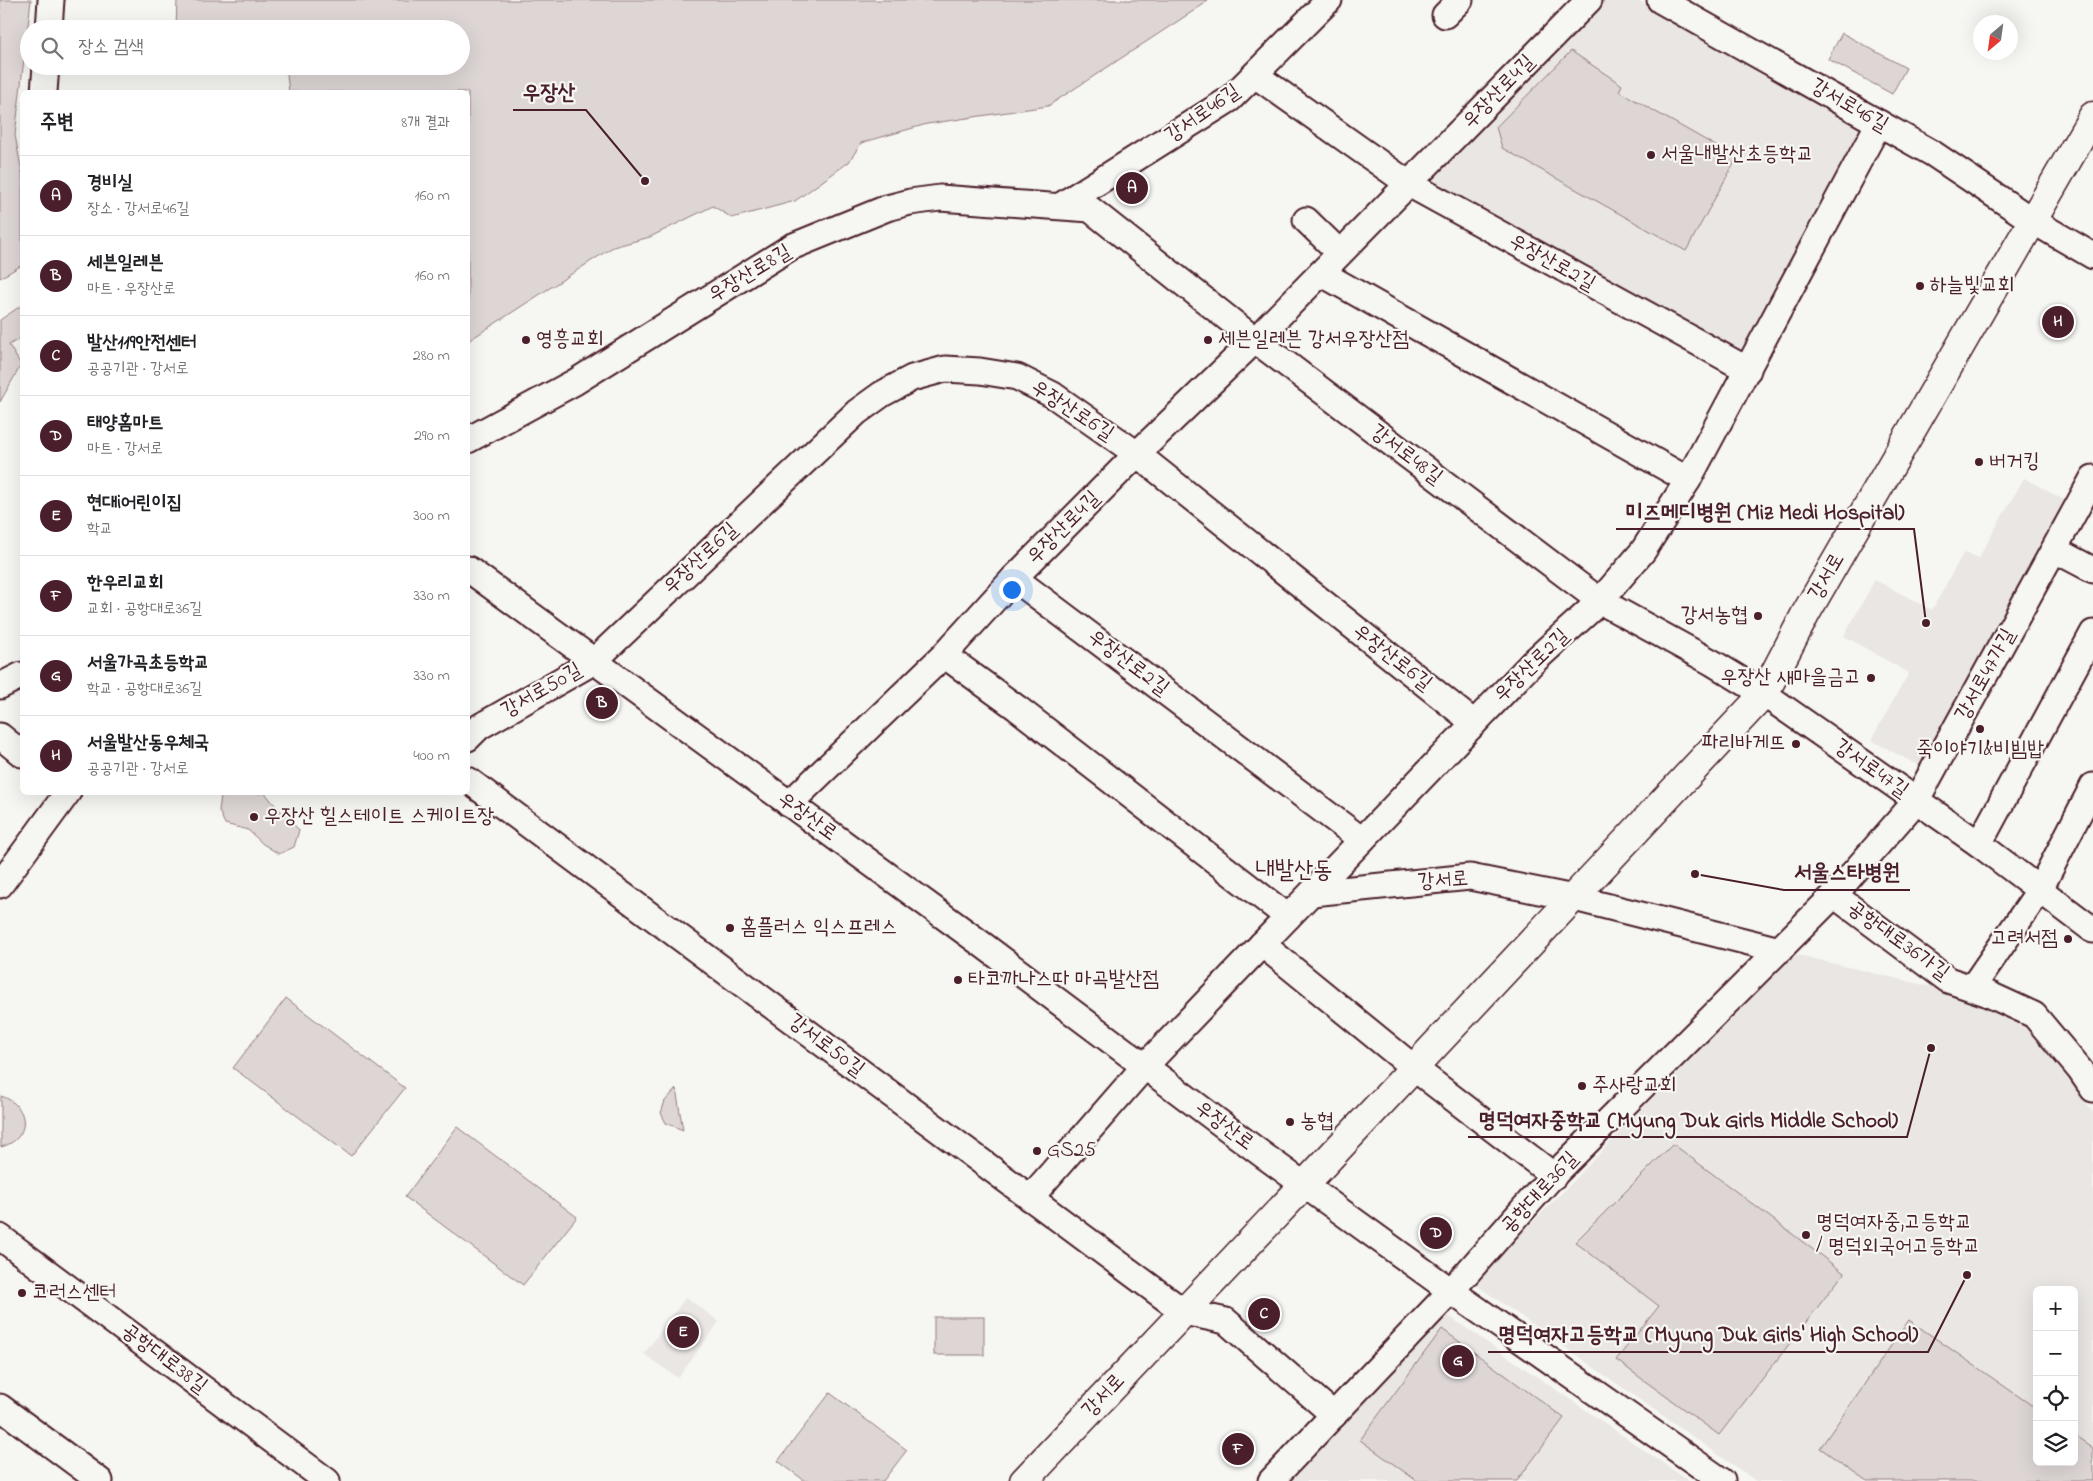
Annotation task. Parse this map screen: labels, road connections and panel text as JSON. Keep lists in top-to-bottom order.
{
  "streets": {
    "main road": ["강서로"],
    "street": [
      "우장산로4길",
      "강서로46길",
      "우장산로2길",
      "우장산로8길",
      "우장산로6길",
      "강서로48길",
      "강서로47가길",
      "강서로50길",
      "강서로47길",
      "우장산로",
      "공항대로36가길",
      "공항대로36길",
      "공항대로38길"
    ]
  },
  "crossings": [
    ["우장산로4길", "우장산로2길"],
    ["우장산로4길", "우장산로6길"],
    ["우장산로4길", "강서로48길"],
    ["우장산로4길", "우장산로"],
    ["강서로46길", "우장산로2길"],
    ["강서로46길", "우장산로8길"],
    ["강서로46길", "강서로48길"],
    ["강서로46길", "강서로"],
    ["우장산로2길", "우장산로6길"],
    ["우장산로2길", "강서로48길"],
    ["우장산로2길", "강서로"],
    ["우장산로2길", "우장산로"],
    ["우장산로8길", "강서로48길"],
    ["우장산로6길", "강서로50길"],
    ["우장산로6길", "우장산로"],
    ["강서로48길", "강서로"],
    ["강서로48길", "강서로47길"],
    ["강서로", "강서로50길"],
    ["강서로", "강서로47길"],
    ["강서로", "우장산로"],
    ["강서로", "공항대로36길"],
    ["강서로47가길", "강서로47길"],
    ["강서로47가길", "공항대로36길"],
    ["강서로50길", "우장산로"],
    ["강서로47길", "공항대로36길"],
    ["공항대로36가길", "공항대로36길"]
  ],
  "districts": ["내발산동"],
  "places": [
    "서울내발산초등학교",
    "우장산",
    "하늘빛교회",
    "영흥교회",
    "세븐일레븐 강서우장산점",
    "버거킹",
    "강서농협",
    "미즈메디병원 (Miz Medi Hospital)",
    "우장산 새마을금고",
    "죽이야기&비빔밥",
    "파리바게뜨",
    "우장산 힐스테이트 스케이트장",
    "서울스타병원",
    "홈플러스 익스프레스",
    "고려서점",
    "타코까나스따 마곡발산점",
    "명덕여자중학교 (Myung Duk Girls Middle School)",
    "주사랑교회",
    "농협",
    "GS25",
    "명덕여자중,고등학교 / 명덕외국어고등학교",
    "명덕여자고등학교 (Myung Duk Girls' High School)",
    "코러스센터"
  ],
  "north": "bottom left",
  "page": {
    "search": "장소 검색",
    "heading": ["주변", "8개 결과"],
    "list": [
      {
        "mark": "A",
        "name": "경비실",
        "note": "장소 · 강서로46길",
        "value": "160 m"
      },
      {
        "mark": "B",
        "name": "세븐일레븐",
        "note": "마트 · 우장산로",
        "value": "160 m"
      },
      {
        "mark": "C",
        "name": "발산119안전센터",
        "note": "공공기관 · 강서로",
        "value": "280 m"
      },
      {
        "mark": "D",
        "name": "태양홈마트",
        "note": "마트 · 강서로",
        "value": "290 m"
      },
      {
        "mark": "E",
        "name": "현대i어린이집",
        "note": "학교",
        "value": "300 m"
      },
      {
        "mark": "F",
        "name": "한우리교회",
        "note": "교회 · 공항대로36길",
        "value": "330 m"
      },
      {
        "mark": "G",
        "name": "서울가곡초등학교",
        "note": "학교 · 공항대로36길",
        "value": "330 m"
      },
      {
        "mark": "H",
        "name": "서울발산동우체국",
        "note": "공공기관 · 강서로",
        "value": "400 m"
      }
    ],
    "pins": [
      "A",
      "H",
      "B",
      "D",
      "C",
      "E",
      "G",
      "F"
    ],
    "map_buttons": ["+", "−"]
  }
}
